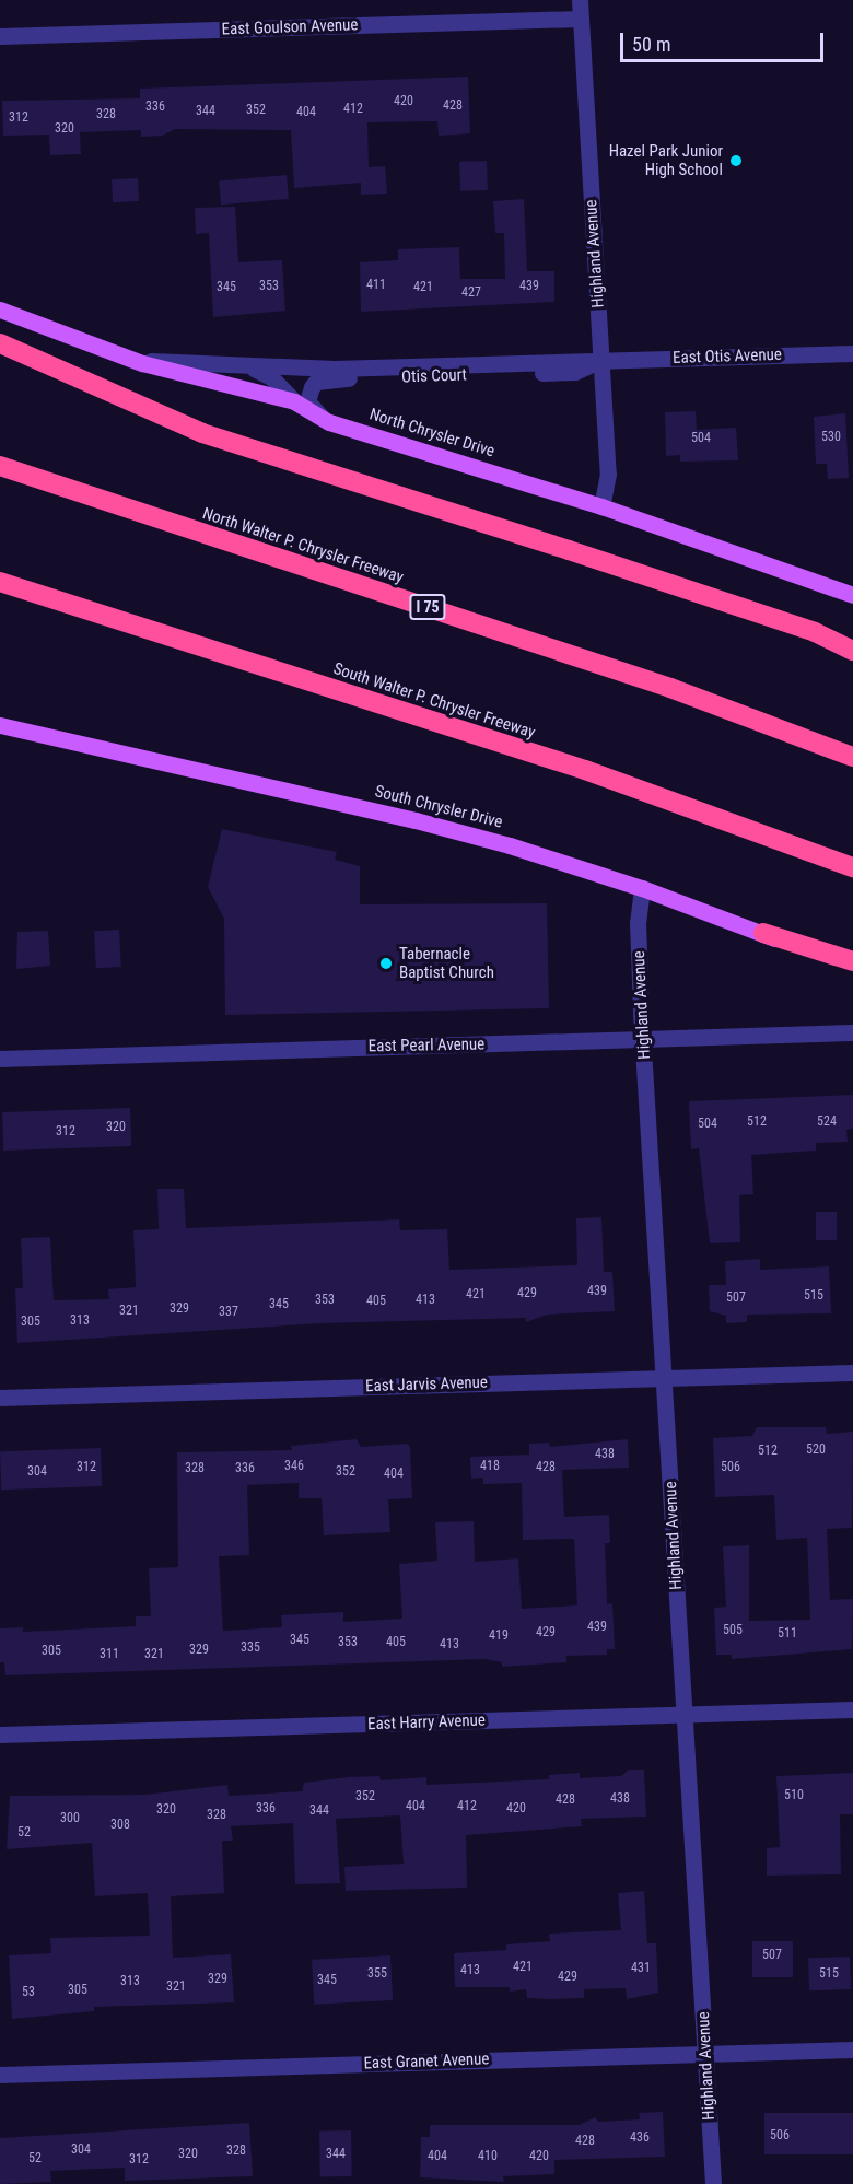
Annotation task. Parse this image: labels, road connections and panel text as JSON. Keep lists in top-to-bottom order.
{
  "streets": {
    "highway": ["North Walter P. Chrysler Freeway", "I 75", "South Walter P. Chrysler Freeway"],
    "main road": ["North Chrysler Drive", "South Chrysler Drive"],
    "street": [
      "East Goulson Avenue",
      "Highland Avenue",
      "East Otis Avenue",
      "Otis Court",
      "East Pearl Avenue",
      "East Jarvis Avenue",
      "East Harry Avenue",
      "East Granet Avenue"
    ]
  },
  "crossings": [
    ["East Goulson Avenue", "Highland Avenue"],
    ["Highland Avenue", "East Otis Avenue"],
    ["Highland Avenue", "Otis Court"],
    ["Highland Avenue", "North Chrysler Drive"],
    ["Highland Avenue", "South Chrysler Drive"],
    ["Highland Avenue", "East Pearl Avenue"],
    ["Highland Avenue", "East Jarvis Avenue"],
    ["Highland Avenue", "East Harry Avenue"],
    ["Highland Avenue", "East Granet Avenue"],
    ["East Otis Avenue", "Otis Court"],
    ["Otis Court", "North Chrysler Drive"]
  ],
  "places": ["Hazel Park Junior High School", "Tabernacle Baptist Church"],
  "house_numbers": [
    "420",
    "428",
    "336",
    "412",
    "352",
    "344",
    "404",
    "328",
    "312",
    "320",
    "411",
    "353",
    "439",
    "345",
    "421",
    "427",
    "530",
    "504",
    "512",
    "524",
    "504",
    "320",
    "312",
    "439",
    "429",
    "421",
    "515",
    "507",
    "353",
    "413",
    "405",
    "345",
    "329",
    "321",
    "337",
    "313",
    "305",
    "520",
    "512",
    "438",
    "346",
    "418",
    "312",
    "428",
    "506",
    "328",
    "336",
    "304",
    "352",
    "404",
    "439",
    "505",
    "429",
    "511",
    "419",
    "345",
    "353",
    "405",
    "413",
    "335",
    "329",
    "305",
    "311",
    "321",
    "510",
    "352",
    "438",
    "428",
    "404",
    "412",
    "336",
    "420",
    "320",
    "344",
    "328",
    "300",
    "308",
    "52",
    "507",
    "421",
    "431",
    "413",
    "355",
    "515",
    "429",
    "329",
    "345",
    "313",
    "321",
    "305",
    "53",
    "506",
    "436",
    "428",
    "304",
    "328",
    "320",
    "344",
    "404",
    "410",
    "420",
    "52",
    "312"
  ],
  "scale_bar": "50 m"
}
